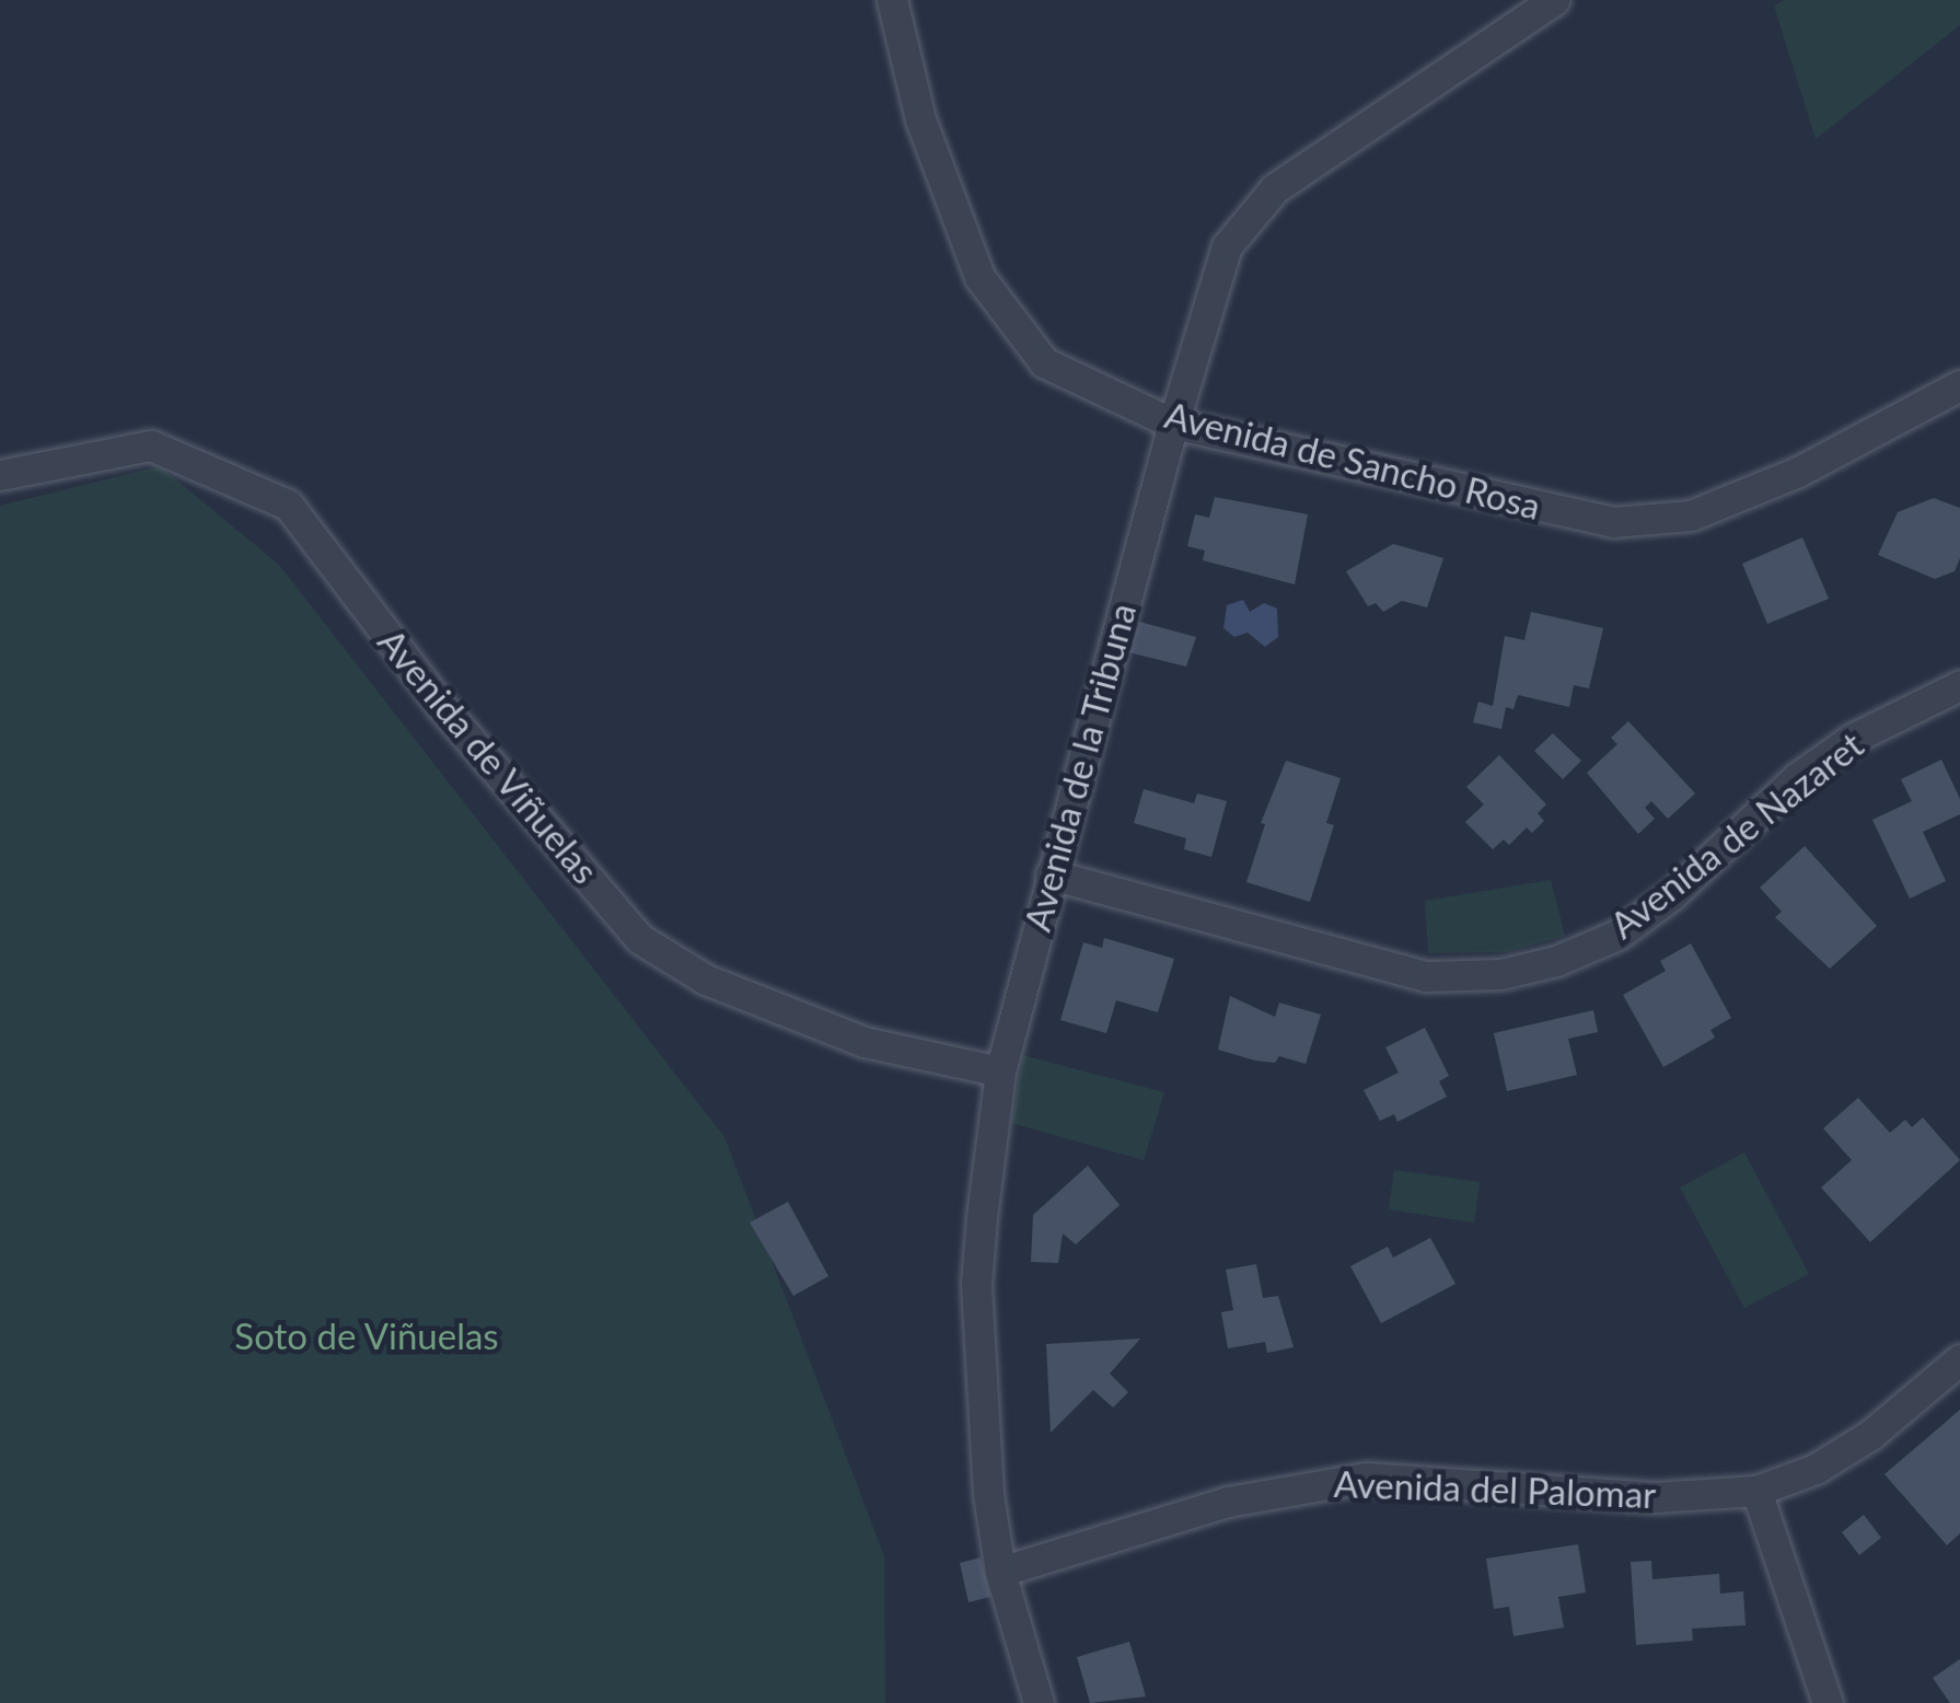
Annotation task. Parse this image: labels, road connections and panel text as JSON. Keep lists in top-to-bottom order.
{
  "streets": {
    "street": [
      "Avenida de Sancho Rosa",
      "Avenida de Viñuelas",
      "Avenida de la Tribuna",
      "Avenida de Nazaret",
      "Avenida del Palomar"
    ]
  },
  "crossings": [
    ["Avenida de Sancho Rosa", "Avenida de la Tribuna"],
    ["Avenida de Viñuelas", "Avenida de la Tribuna"],
    ["Avenida de la Tribuna", "Avenida de Nazaret"],
    ["Avenida de la Tribuna", "Avenida del Palomar"]
  ],
  "parks": ["Soto de Viñuelas"]
}
